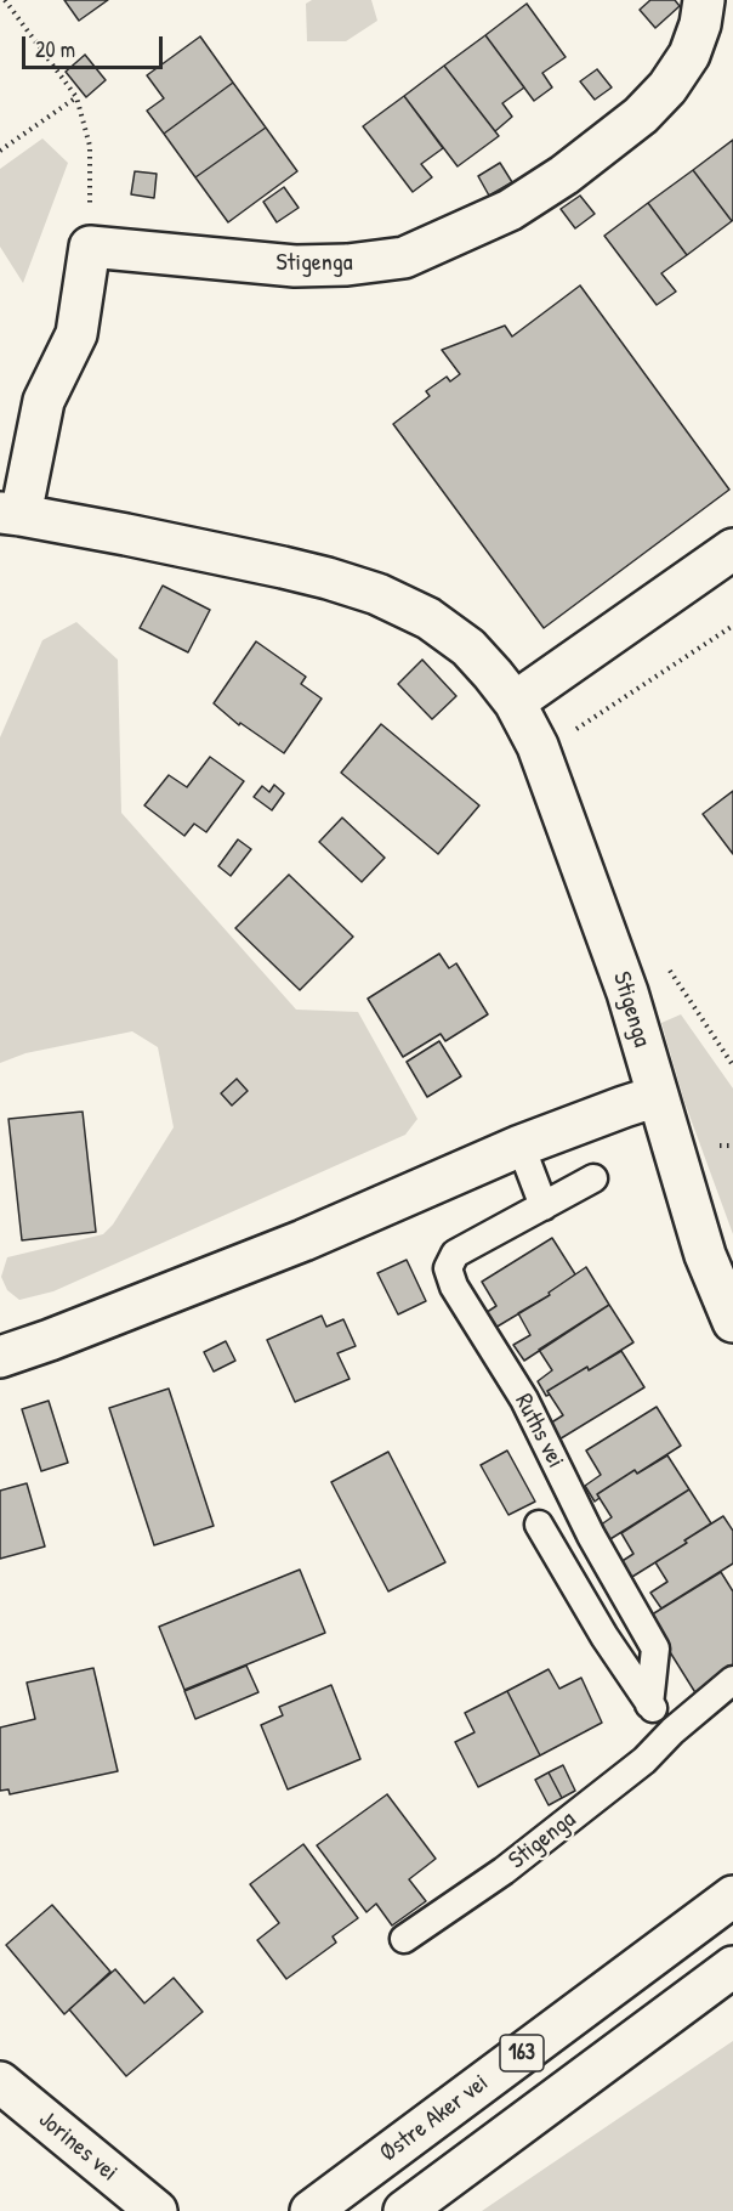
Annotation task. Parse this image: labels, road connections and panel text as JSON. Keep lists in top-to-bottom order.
{
  "streets": {
    "main road": [
      "Stigenga",
      "163",
      "Østre Aker vei",
      "Jorines vei"
    ],
    "lane": ["Ruths vei"]
  },
  "scale_bar": "20 m"
}
